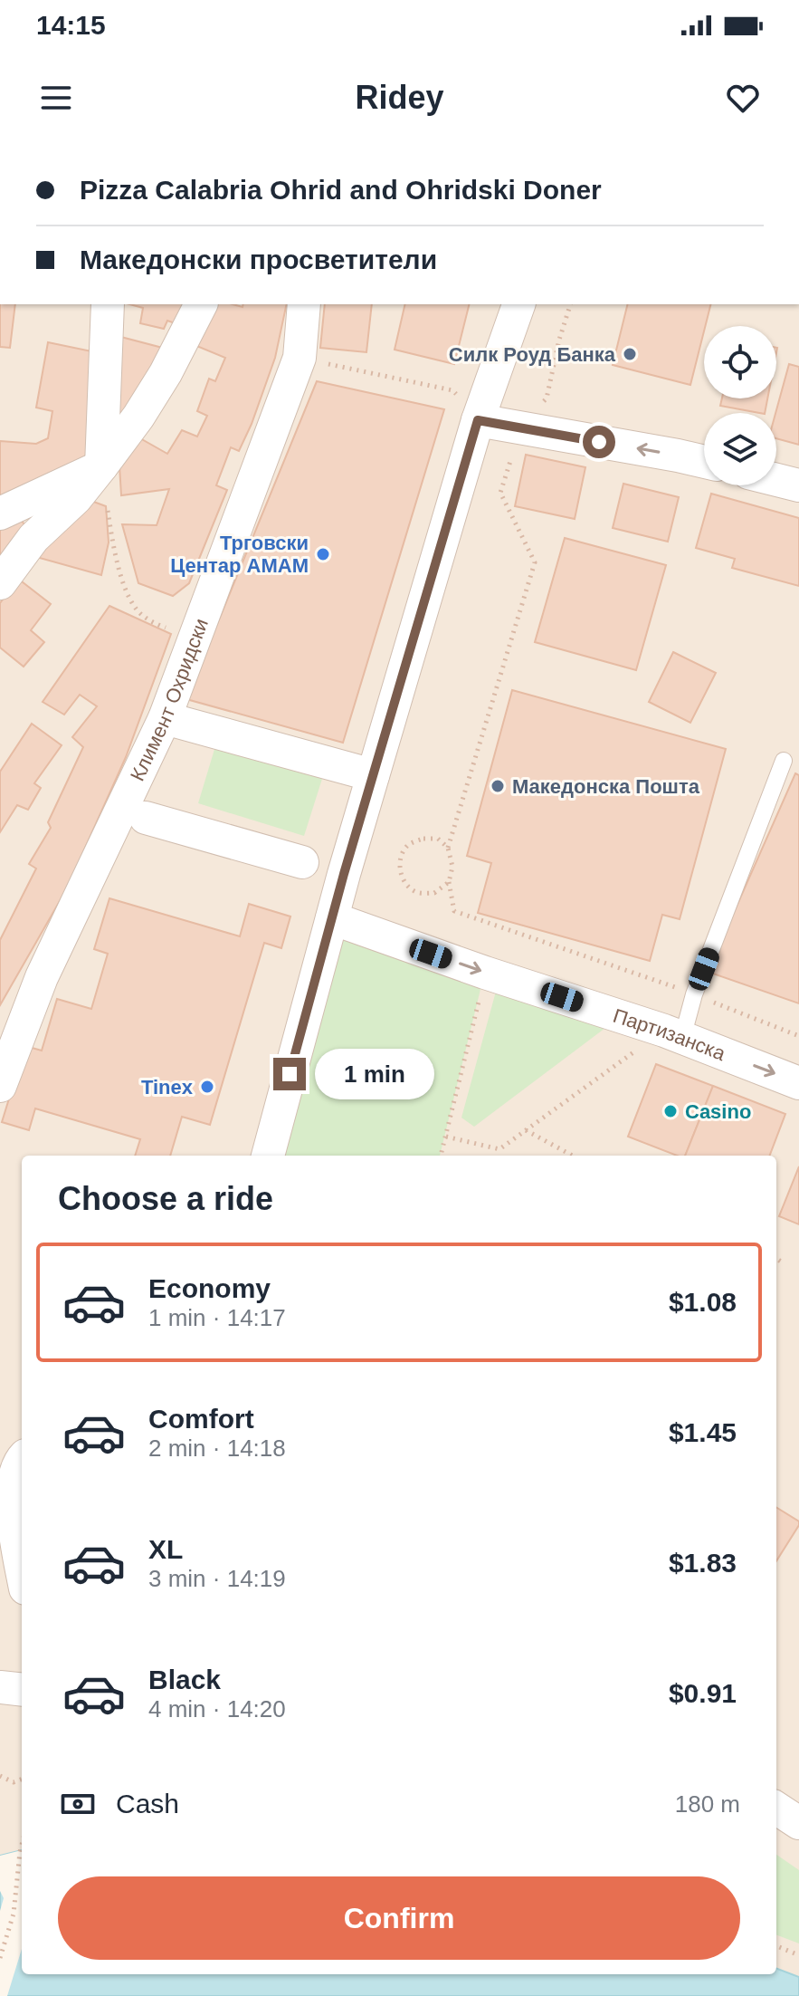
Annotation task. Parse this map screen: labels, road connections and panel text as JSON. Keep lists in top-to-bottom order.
{
  "streets": {
    "street": ["Климент Охридски", "Партизанска"]
  },
  "one_way": ["Партизанска"],
  "places": [
    "Силк Роуд Банка",
    "Трговски Центар АМАМ",
    "Македонска Пошта",
    "Tinex",
    "Casino"
  ],
  "page": {
    "status": "14:15",
    "header": "Ridey",
    "banner": ["Pizza Calabria Ohrid and Ohridski Doner", "Македонски просветители"],
    "bubble": "1 min",
    "heading": "Choose a ride",
    "list": [
      {
        "name": "Economy",
        "note": "1 min · 14:17",
        "value": "$1.08"
      },
      {
        "name": "Comfort",
        "note": "2 min · 14:18",
        "value": "$1.45"
      },
      {
        "name": "XL",
        "note": "3 min · 14:19",
        "value": "$1.83"
      },
      {
        "name": "Black",
        "note": "4 min · 14:20",
        "value": "$0.91"
      }
    ],
    "pay": ["Cash", "180 m"],
    "buttons": "Confirm"
  }
}
